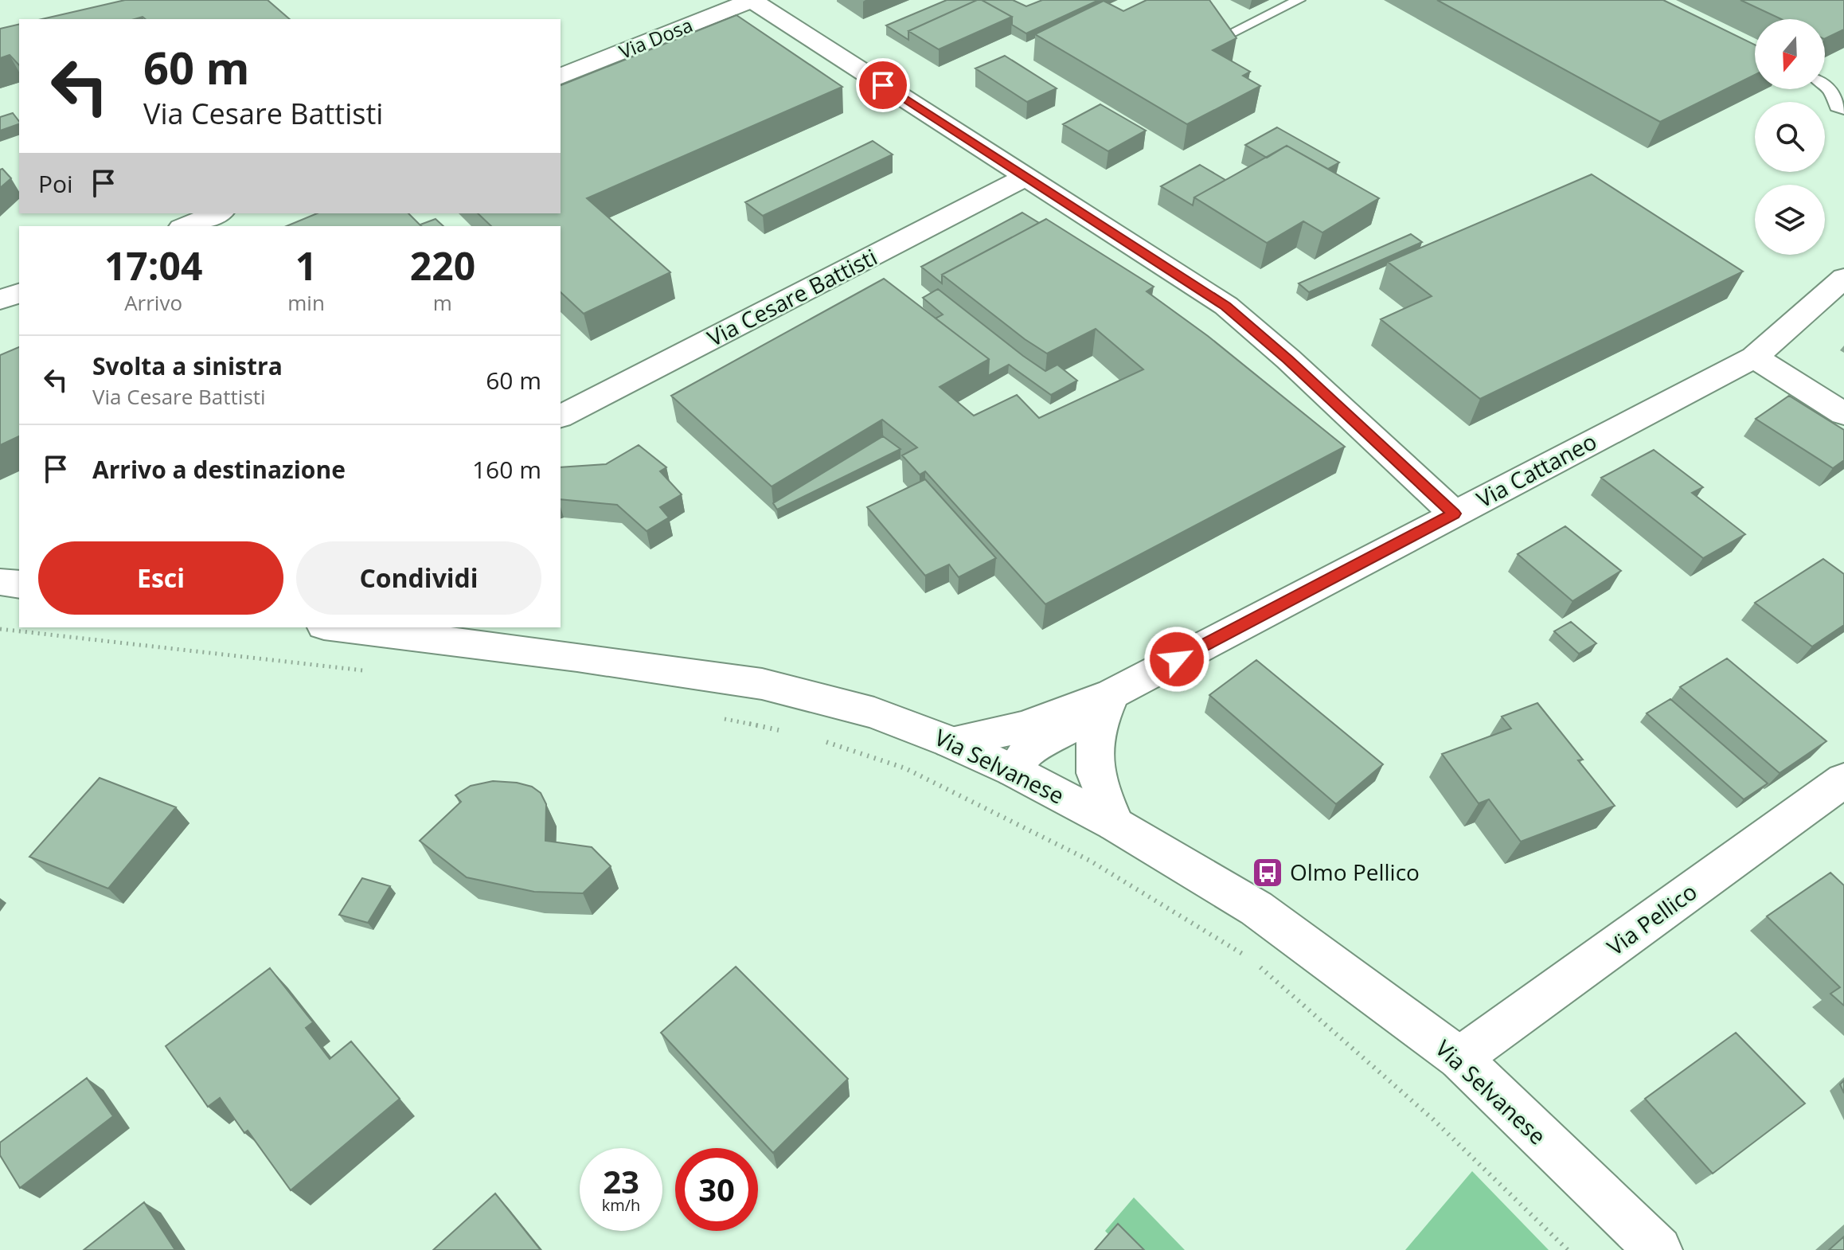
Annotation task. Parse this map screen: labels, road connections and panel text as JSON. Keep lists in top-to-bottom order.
{
  "streets": {
    "street": [
      "Via Dosa",
      "Via Cesare Battisti",
      "Via Cattaneo",
      "Via Selvanese",
      "Via Pellico"
    ]
  },
  "crossings": [
    ["Via Cattaneo", "Via Selvanese"],
    ["Via Selvanese", "Via Pellico"]
  ],
  "places": {
    "bus stop": ["Olmo Pellico"]
  },
  "north": "bottom",
  "page": {
    "turn": ["60 m", "Via Cesare Battisti"],
    "then": "Poi",
    "eta": [
      "17:04",
      "Arrivo",
      "1",
      "min",
      "220",
      "m"
    ],
    "list": [
      {
        "name": "Svolta a sinistra",
        "note": "Via Cesare Battisti",
        "value": "60 m"
      },
      {
        "name": "Arrivo a destinazione",
        "value": "160 m"
      }
    ],
    "buttons": ["Esci", "Condividi"],
    "speed": "23 km/h",
    "limit": "30"
  }
}
